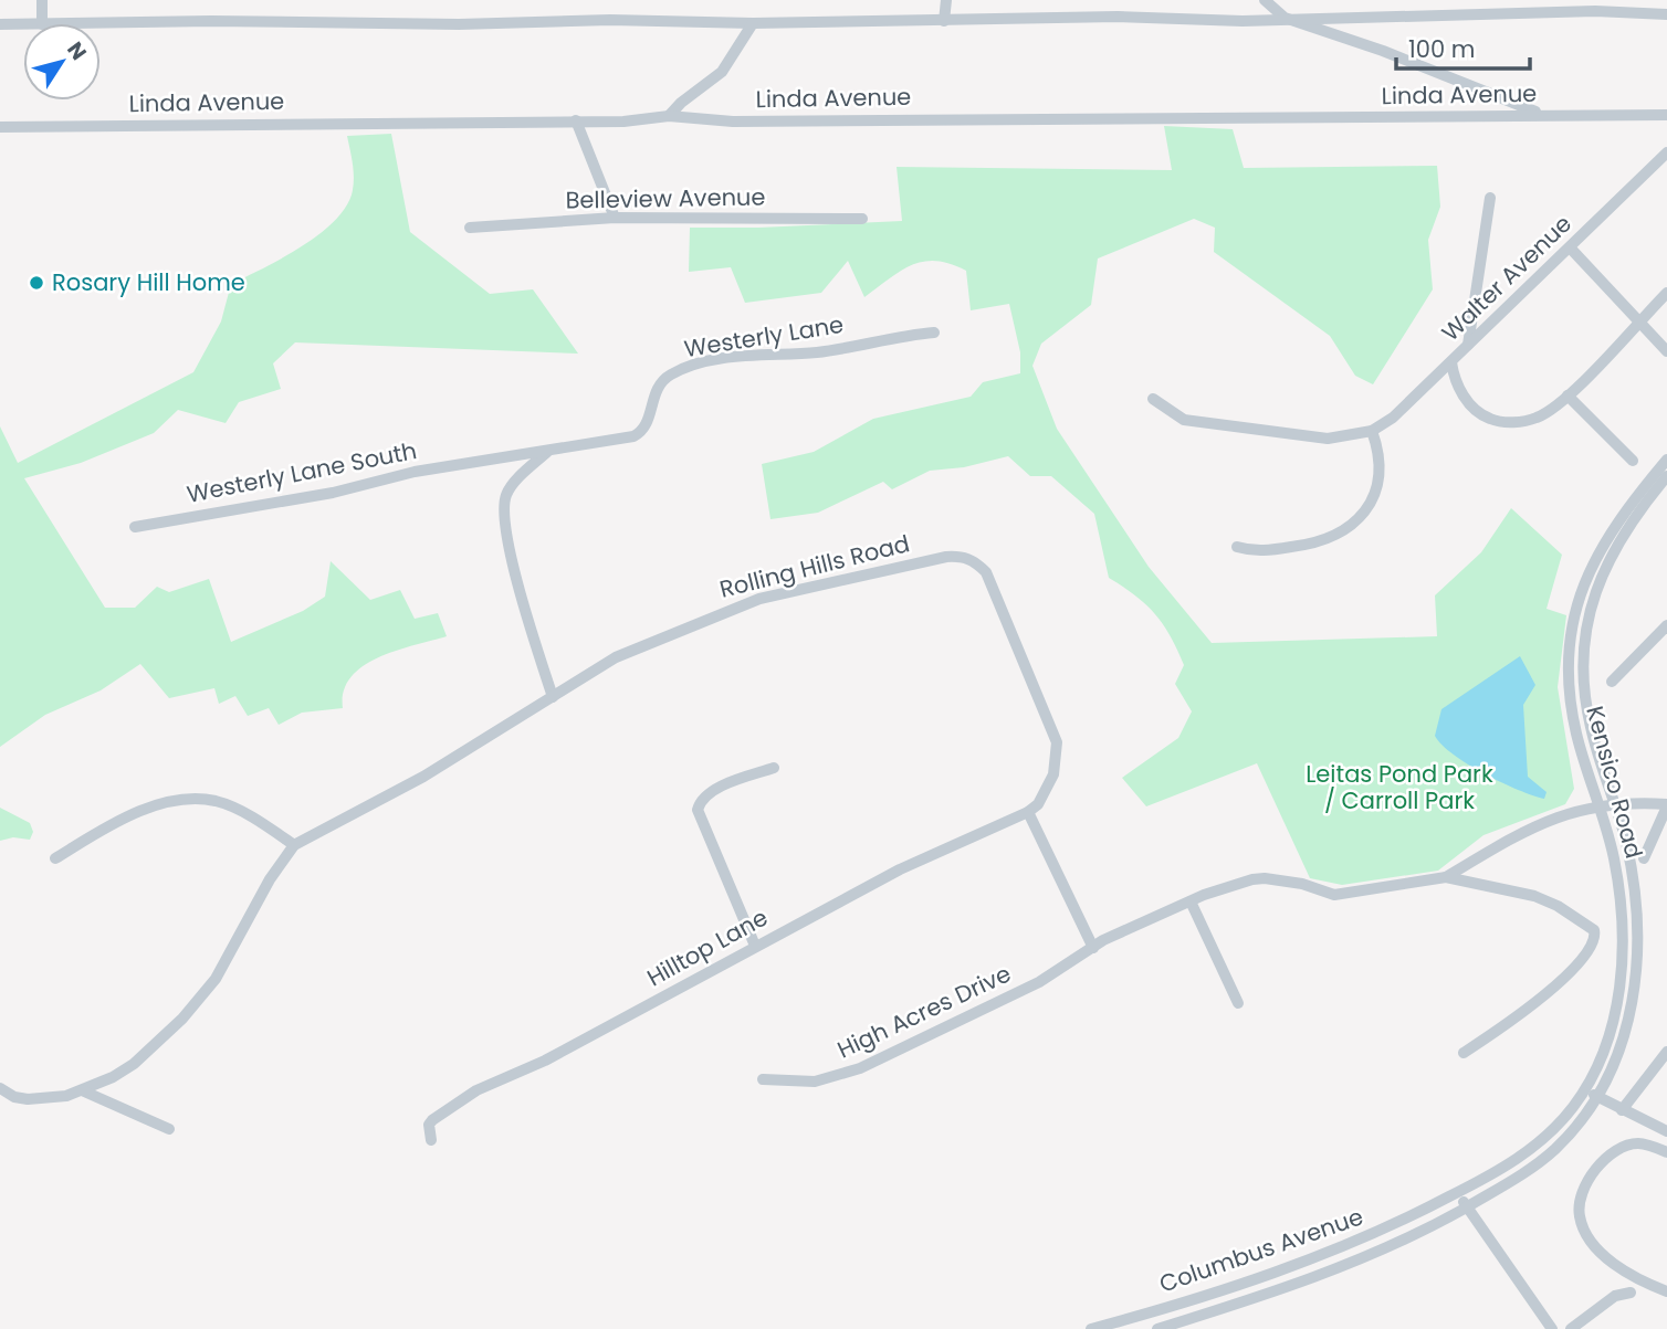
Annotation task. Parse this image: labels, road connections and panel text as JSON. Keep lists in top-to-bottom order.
{
  "streets": {
    "street": [
      "Linda Avenue",
      "Belleview Avenue",
      "Walter Avenue",
      "Westerly Lane",
      "Westerly Lane South",
      "Rolling Hills Road",
      "Kensico Road",
      "Hilltop Lane",
      "High Acres Drive",
      "Columbus Avenue"
    ]
  },
  "crossings": [
    ["Westerly Lane", "Westerly Lane South"],
    ["Rolling Hills Road", "Hilltop Lane"],
    ["Kensico Road", "Columbus Avenue"]
  ],
  "parks": ["Leitas Pond Park / Carroll Park"],
  "places": ["Rosary Hill Home"],
  "scale_bar": "100 m",
  "north": "top right"
}
